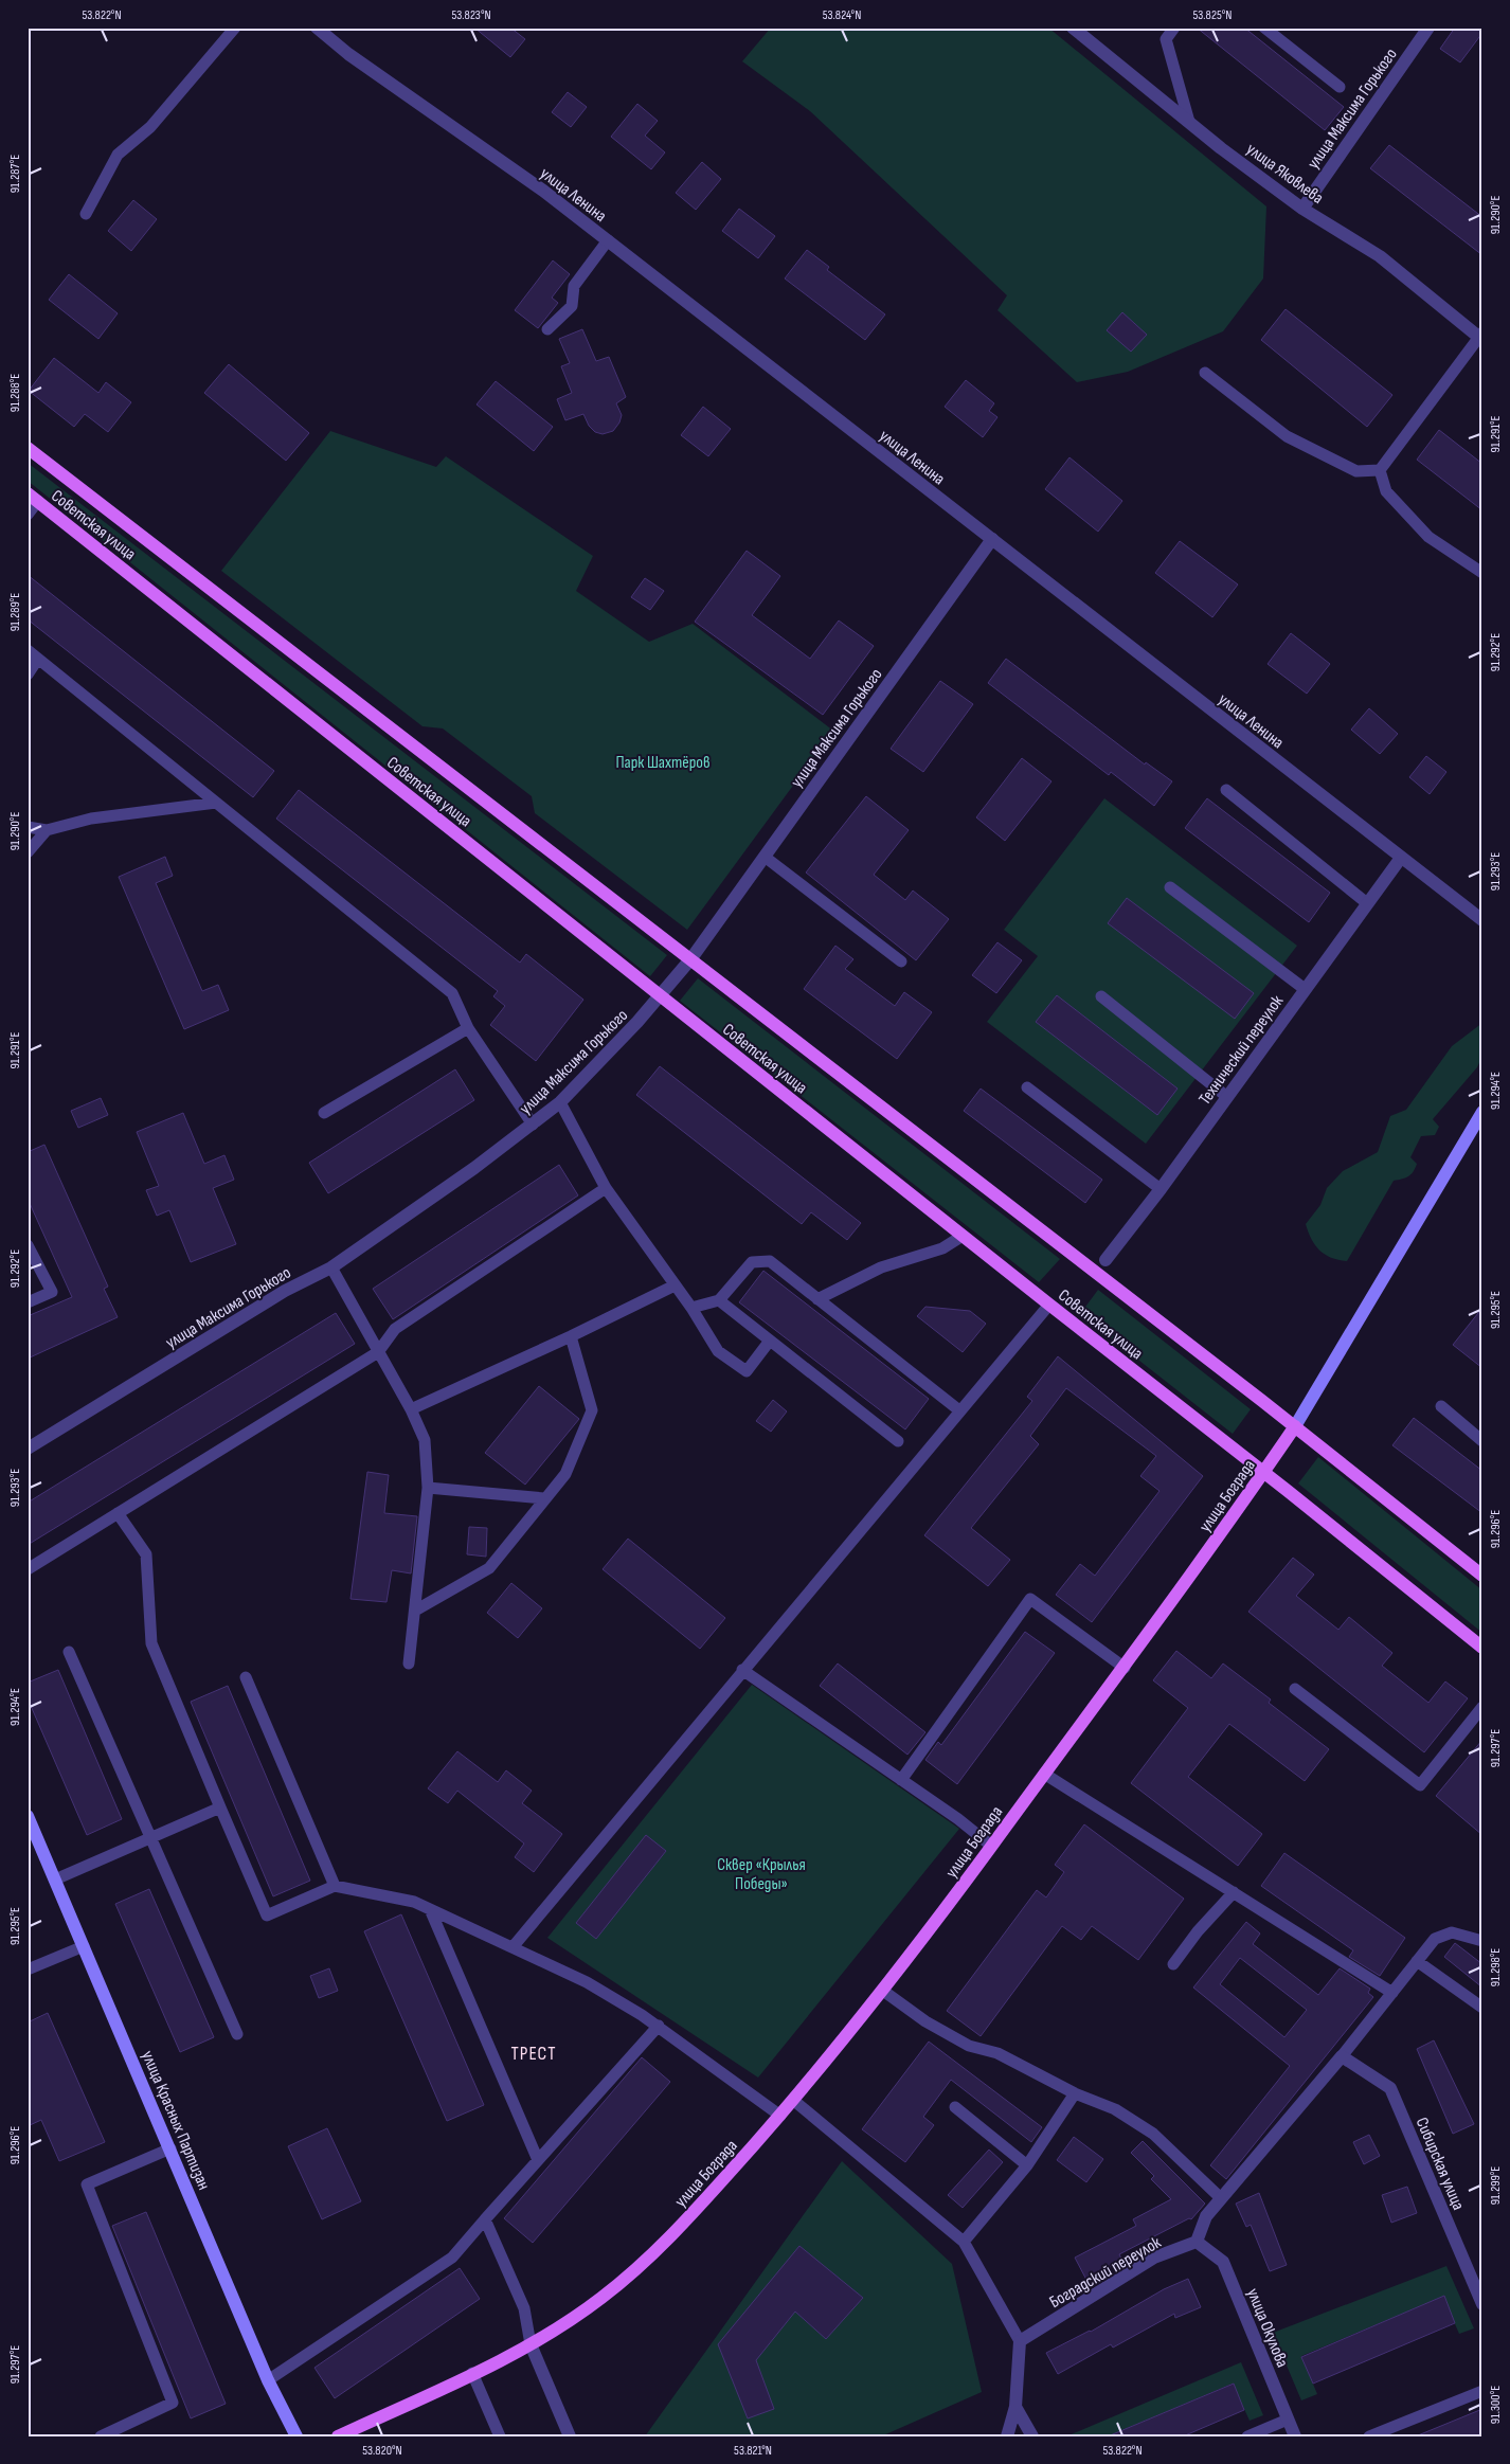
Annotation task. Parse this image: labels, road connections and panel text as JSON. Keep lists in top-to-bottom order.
{
  "streets": {
    "main road": ["Советская улица", "улица Бограда", "улица Красных Партизан"],
    "street": [
      "улица Максима Горького",
      "улица Яковлева",
      "улица Ленина",
      "Технический переулок",
      "Сибирская улица",
      "Боградский переулок",
      "улица Окулова"
    ]
  },
  "crossings": [
    ["улица Максима Горького", "улица Яковлева"],
    ["улица Максима Горького", "улица Ленина"],
    ["улица Максима Горького", "Советская улица"],
    ["улица Ленина", "Технический переулок"],
    ["Советская улица", "улица Бограда"],
    ["Боградский переулок", "улица Окулова"]
  ],
  "districts": ["ТРЕСТ"],
  "parks": ["Парк Шахтёров", "Сквер «Крылья Победы»"],
  "coordinates": [
    "53.822°N",
    "53.823°N",
    "53.824°N",
    "53.825°N",
    "91.287°E",
    "91.290°E",
    "91.288°E",
    "91.291°E",
    "91.289°E",
    "91.292°E",
    "91.293°E",
    "91.294°E",
    "91.295°E",
    "91.296°E",
    "91.297°E",
    "91.298°E",
    "91.299°E",
    "91.300°E",
    "53.820°N",
    "53.821°N"
  ]
}
